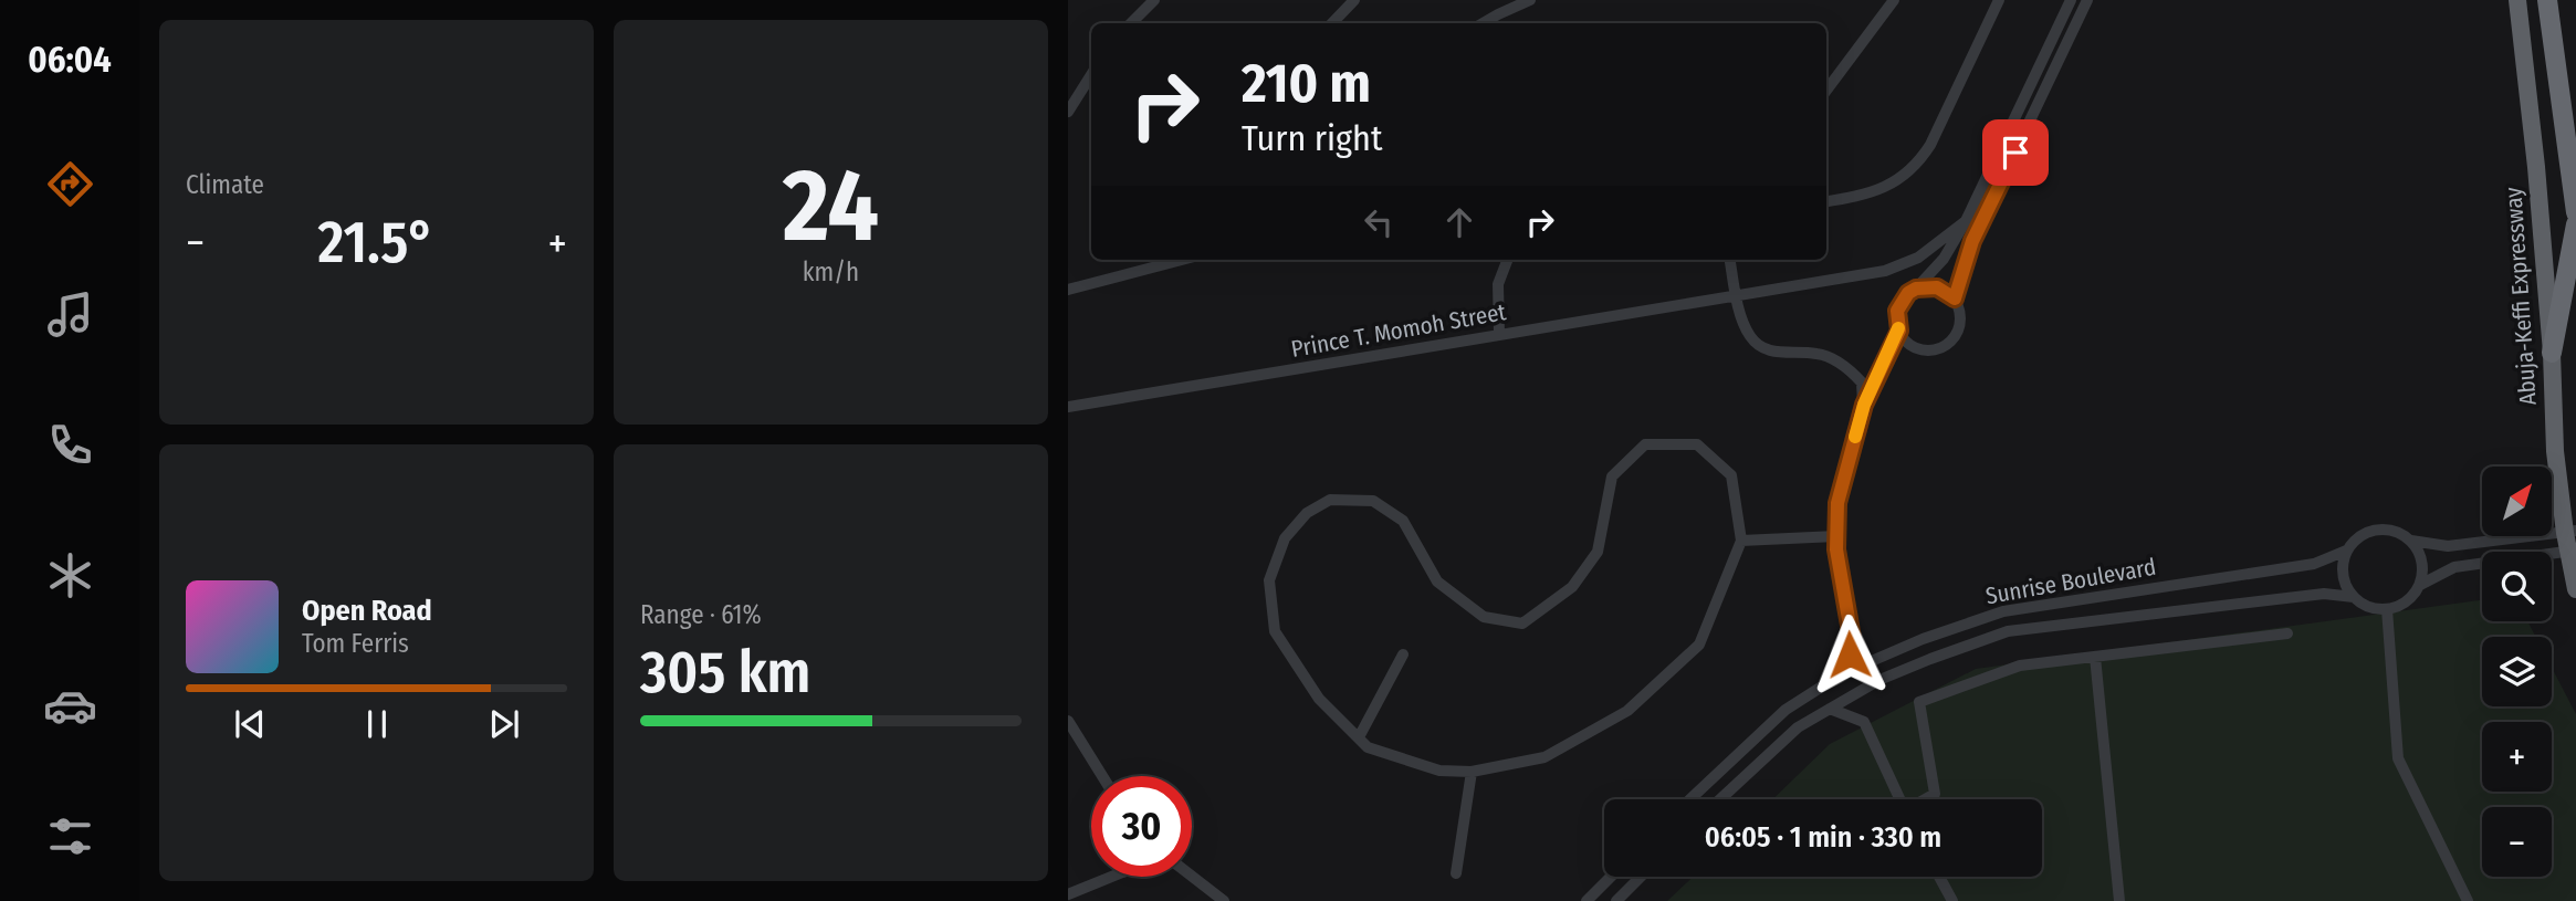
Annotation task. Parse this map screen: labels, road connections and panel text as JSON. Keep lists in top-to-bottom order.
{
  "streets": {
    "highway": ["Abuja-Keffi Expressway"],
    "street": ["Prince T. Momoh Street", "Sunrise Boulevard"]
  },
  "north": "top right",
  "page": {
    "tabs": "06:04",
    "tile": [
      "Climate",
      ["24", "km/h"],
      ["Range · 61%", "305 km"]
    ],
    "turn": ["210 m", "Turn right"],
    "heat": ["−", "21.5°", "+"],
    "map_buttons": ["+", "−"],
    "song": ["Open Road", "Tom Ferris"],
    "limit": "30",
    "trip": "06:05 · 1 min · 330 m"
  }
}
